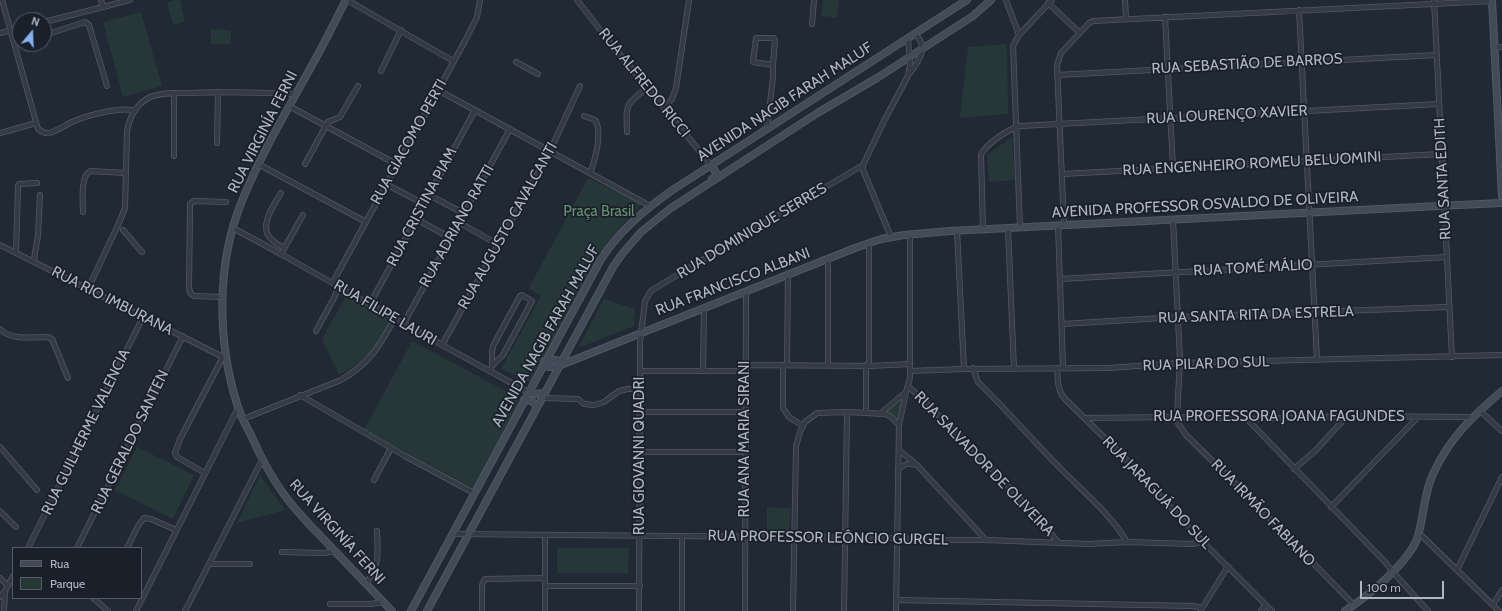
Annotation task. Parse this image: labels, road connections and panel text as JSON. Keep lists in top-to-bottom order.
{
  "streets": {
    "main road": [
      "AVENIDA NAGIB FARAH MALUF",
      "RUA VIRGINÍA FERNI",
      "AVENIDA PROFESSOR OSVALDO DE OLIVEIRA",
      "RUA FRANCISCO ALBANI"
    ],
    "street": [
      "RUA SEBASTIÃO DE BARROS",
      "RUA ALFREDO RICCI",
      "RUA LOURENÇO XAVIER",
      "RUA GIACOMO PERTI",
      "RUA ENGENHEIRO ROMEU BELUOMINI",
      "RUA SANTA EDITH",
      "RUA CRISTINA PIAM",
      "RUA ADRIANO RATTI",
      "RUA AUGUSTO CAVALCANTI",
      "RUA DOMINIQUE SERRES",
      "RUA TOMÉ MÁLIO",
      "RUA RIO IMBURANA",
      "RUA FILIPE LAURI",
      "RUA SANTA RITA DA ESTRELA",
      "RUA PILAR DO SUL",
      "RUA PROFESSORA JOANA FAGUNDES",
      "RUA GUILHERME VALENCIA",
      "RUA ANA MARIA SIRANI",
      "RUA GERALDO SANTEN",
      "RUA GIOVANNI QUADRI",
      "RUA SALVADOR DE OLIVEIRA",
      "RUA JARAGUÁ DO SUL",
      "RUA IRMÃO FABIANO",
      "RUA PROFESSOR LEÔNCIO GURGEL"
    ]
  },
  "crossings": [
    ["RUA SEBASTIÃO DE BARROS", "RUA SANTA EDITH"],
    ["RUA SEBASTIÃO DE BARROS", "RUA JARAGUÁ DO SUL"],
    ["RUA ALFREDO RICCI", "AVENIDA NAGIB FARAH MALUF"],
    ["AVENIDA NAGIB FARAH MALUF", "RUA FRANCISCO ALBANI"],
    ["AVENIDA NAGIB FARAH MALUF", "RUA FILIPE LAURI"],
    ["AVENIDA NAGIB FARAH MALUF", "RUA PROFESSOR LEÔNCIO GURGEL"],
    ["RUA LOURENÇO XAVIER", "RUA SANTA EDITH"],
    ["RUA LOURENÇO XAVIER", "RUA JARAGUÁ DO SUL"],
    ["RUA VIRGINÍA FERNI", "RUA RIO IMBURANA"],
    ["RUA VIRGINÍA FERNI", "RUA FILIPE LAURI"],
    ["RUA GIACOMO PERTI", "RUA FILIPE LAURI"],
    ["RUA ENGENHEIRO ROMEU BELUOMINI", "RUA SANTA EDITH"],
    ["RUA ENGENHEIRO ROMEU BELUOMINI", "RUA JARAGUÁ DO SUL"],
    ["RUA SANTA EDITH", "AVENIDA PROFESSOR OSVALDO DE OLIVEIRA"],
    ["RUA SANTA EDITH", "RUA TOMÉ MÁLIO"],
    ["RUA SANTA EDITH", "RUA SANTA RITA DA ESTRELA"],
    ["RUA SANTA EDITH", "RUA PILAR DO SUL"],
    ["RUA SANTA EDITH", "RUA JARAGUÁ DO SUL"],
    ["AVENIDA PROFESSOR OSVALDO DE OLIVEIRA", "RUA FRANCISCO ALBANI"],
    ["AVENIDA PROFESSOR OSVALDO DE OLIVEIRA", "RUA JARAGUÁ DO SUL"],
    ["RUA CRISTINA PIAM", "RUA FILIPE LAURI"],
    ["RUA ADRIANO RATTI", "RUA FILIPE LAURI"],
    ["RUA AUGUSTO CAVALCANTI", "RUA FILIPE LAURI"],
    ["RUA DOMINIQUE SERRES", "RUA GIOVANNI QUADRI"],
    ["RUA TOMÉ MÁLIO", "RUA JARAGUÁ DO SUL"],
    ["RUA FRANCISCO ALBANI", "RUA ANA MARIA SIRANI"],
    ["RUA FRANCISCO ALBANI", "RUA GIOVANNI QUADRI"],
    ["RUA RIO IMBURANA", "RUA GUILHERME VALENCIA"],
    ["RUA RIO IMBURANA", "RUA GERALDO SANTEN"],
    ["RUA SANTA RITA DA ESTRELA", "RUA JARAGUÁ DO SUL"],
    ["RUA PILAR DO SUL", "RUA JARAGUÁ DO SUL"],
    ["RUA PROFESSORA JOANA FAGUNDES", "RUA JARAGUÁ DO SUL"],
    ["RUA PROFESSORA JOANA FAGUNDES", "RUA IRMÃO FABIANO"],
    ["RUA ANA MARIA SIRANI", "RUA PROFESSOR LEÔNCIO GURGEL"],
    ["RUA GIOVANNI QUADRI", "RUA PROFESSOR LEÔNCIO GURGEL"],
    ["RUA SALVADOR DE OLIVEIRA", "RUA PROFESSOR LEÔNCIO GURGEL"],
    ["RUA JARAGUÁ DO SUL", "RUA PROFESSOR LEÔNCIO GURGEL"]
  ],
  "parks": ["Praça Brasil"],
  "legend": ["Rua", "Parque"],
  "scale_bar": "100 m",
  "north": "top"
}
